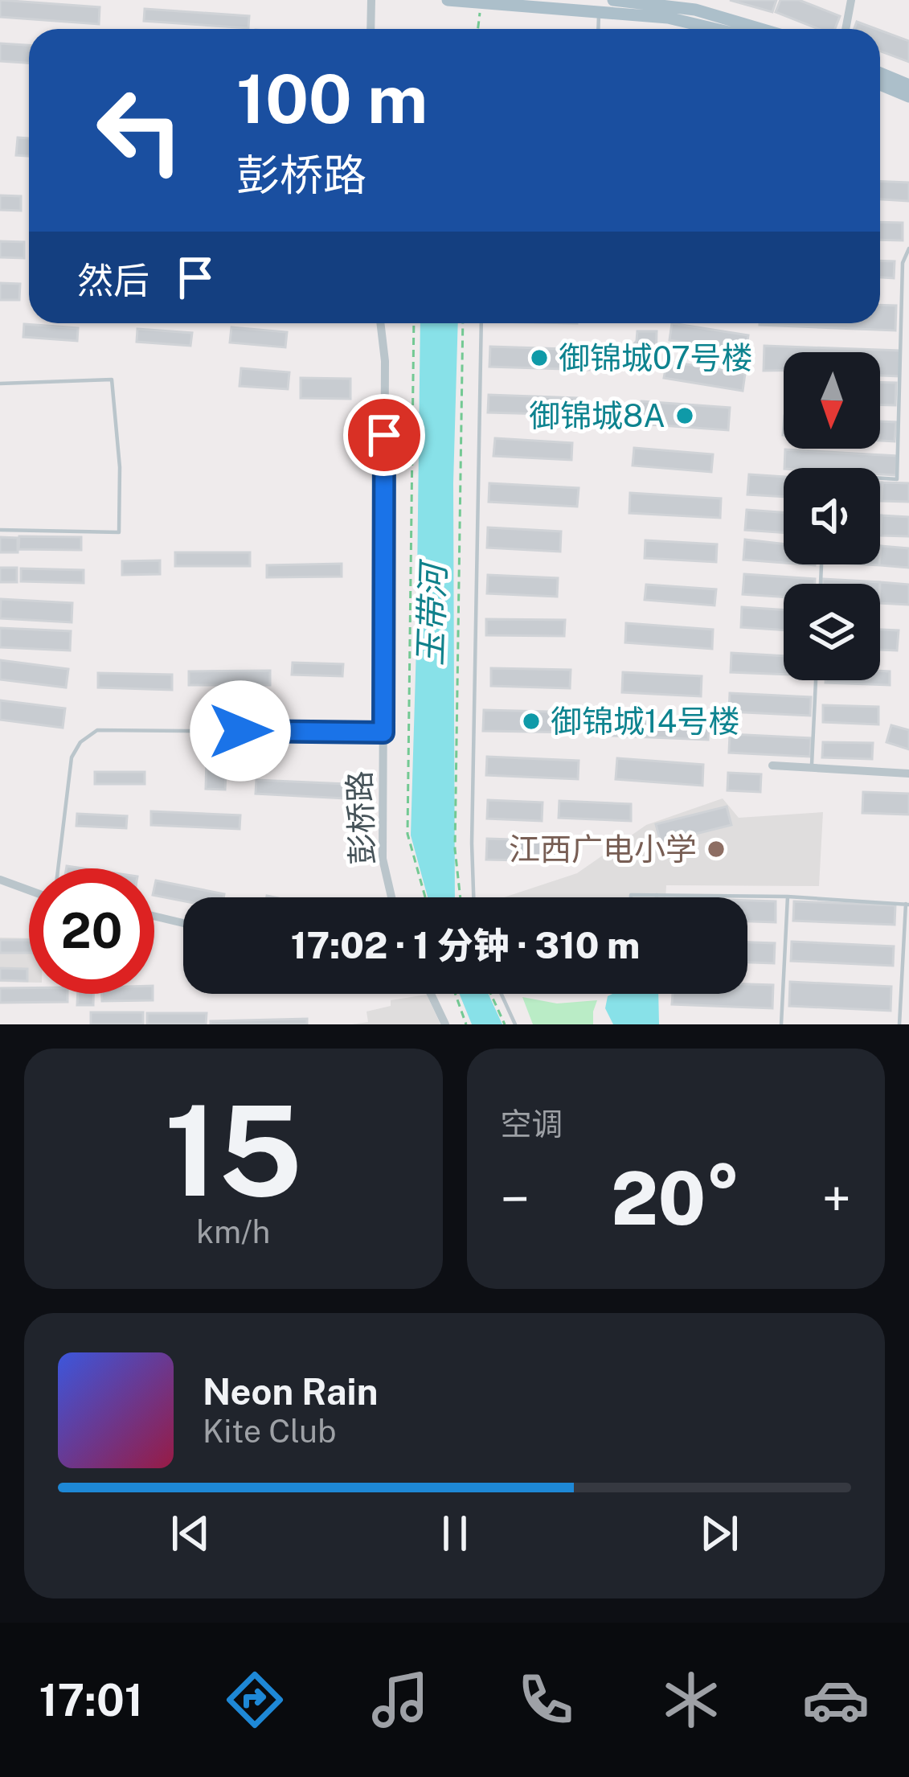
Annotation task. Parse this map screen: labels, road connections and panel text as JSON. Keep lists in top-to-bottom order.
{
  "streets": {
    "street": ["彭桥路"]
  },
  "water": ["玉带河"],
  "places": [
    "御锦城07号楼",
    "御锦城8A",
    "御锦城14号楼",
    "江西广电小学"
  ],
  "north": "bottom",
  "page": {
    "turn": ["100 m", "彭桥路"],
    "then": "然后",
    "limit": "20",
    "trip": "17:02 · 1 分钟 · 310 m",
    "tile": [
      ["15", "km/h"],
      "空调"
    ],
    "heat": ["−", "20°", "+"],
    "song": ["Neon Rain", "Kite Club"],
    "tabs": "17:01"
  }
}
